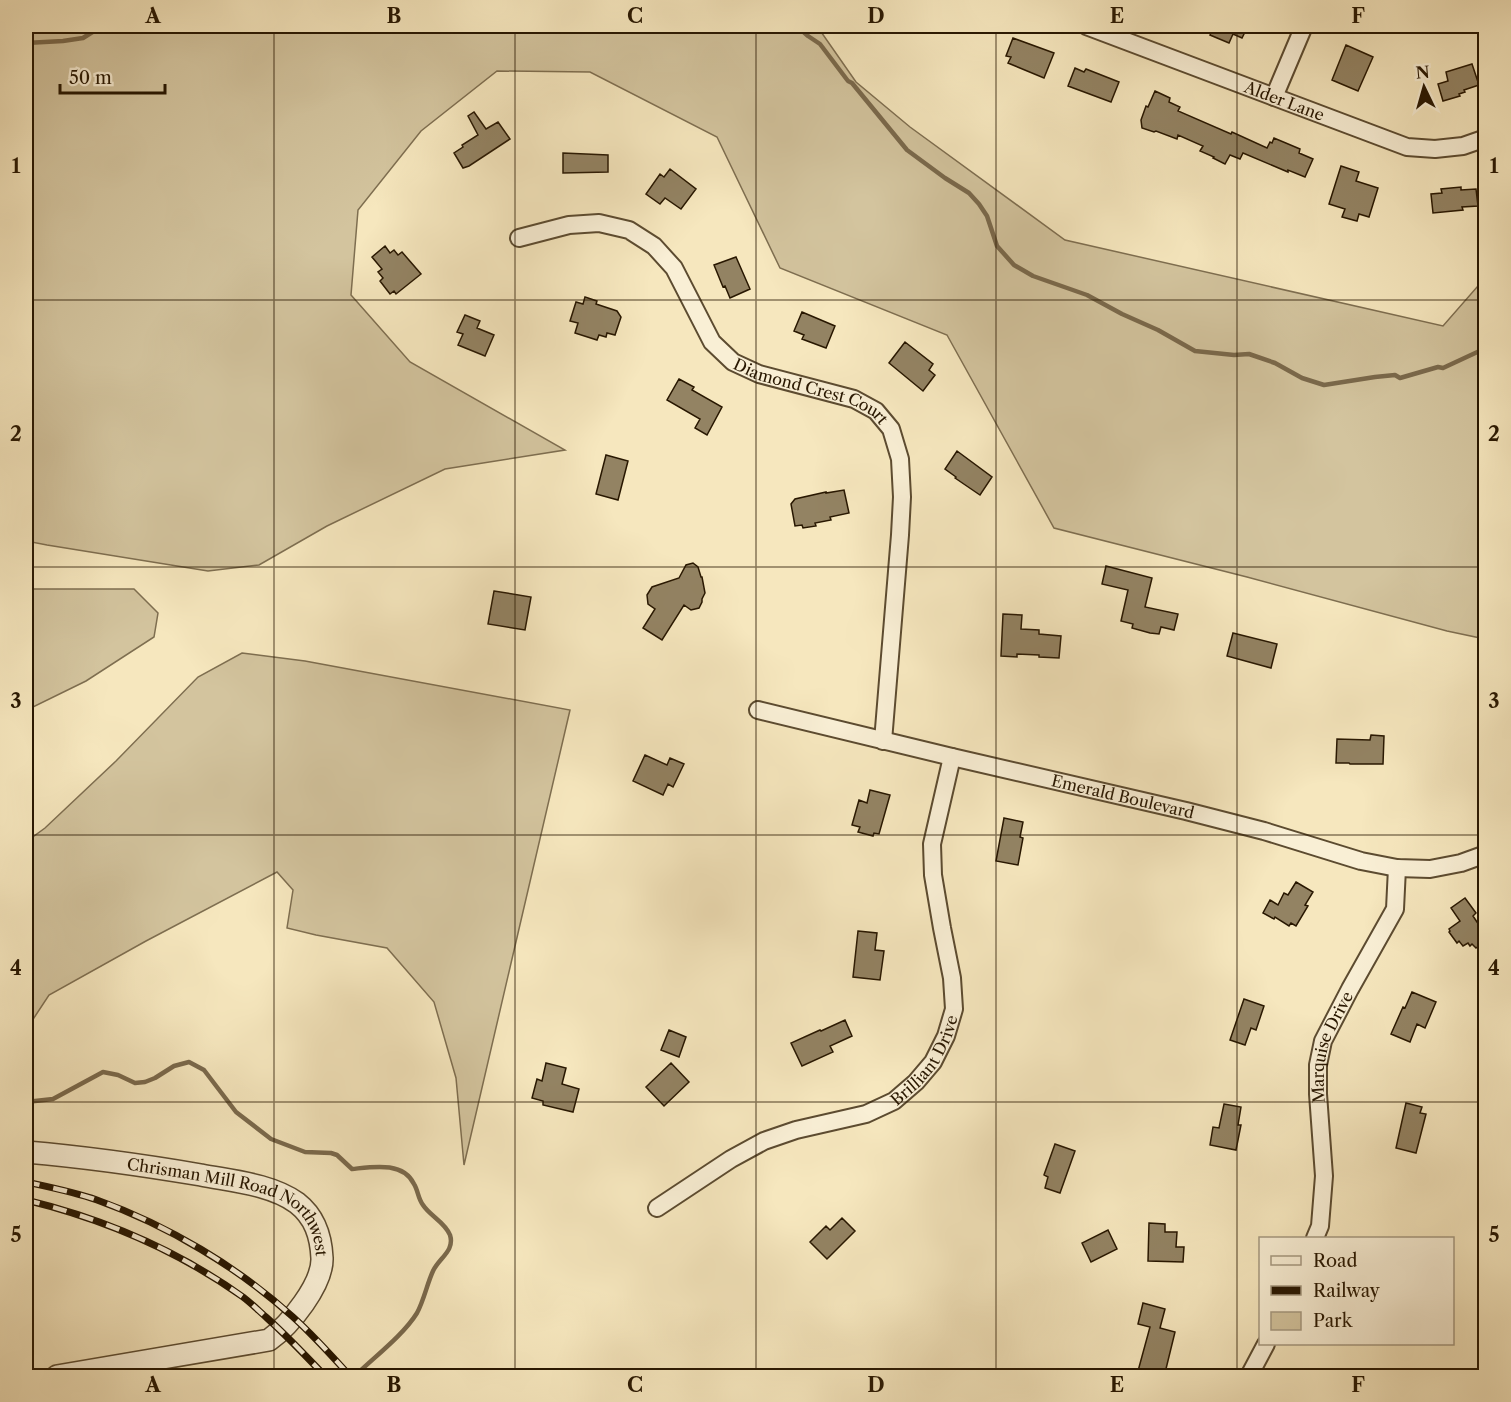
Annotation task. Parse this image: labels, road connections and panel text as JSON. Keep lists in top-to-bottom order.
{
  "streets": {
    "street": [
      "Alder Lane",
      "Diamond Crest Court",
      "Emerald Boulevard",
      "Marquise Drive",
      "Brilliant Drive",
      "Chrisman Mill Road Northwest"
    ]
  },
  "crossings": [
    ["Diamond Crest Court", "Emerald Boulevard"],
    ["Emerald Boulevard", "Marquise Drive"],
    ["Emerald Boulevard", "Brilliant Drive"]
  ],
  "legend": ["Road", "Railway", "Park"],
  "scale_bar": "50 m",
  "north": "top",
  "grid": {
    "columns": [
      "A",
      "B",
      "C",
      "D",
      "E",
      "F"
    ],
    "rows": [
      "1",
      "2",
      "3",
      "4",
      "5"
    ]
  }
}
